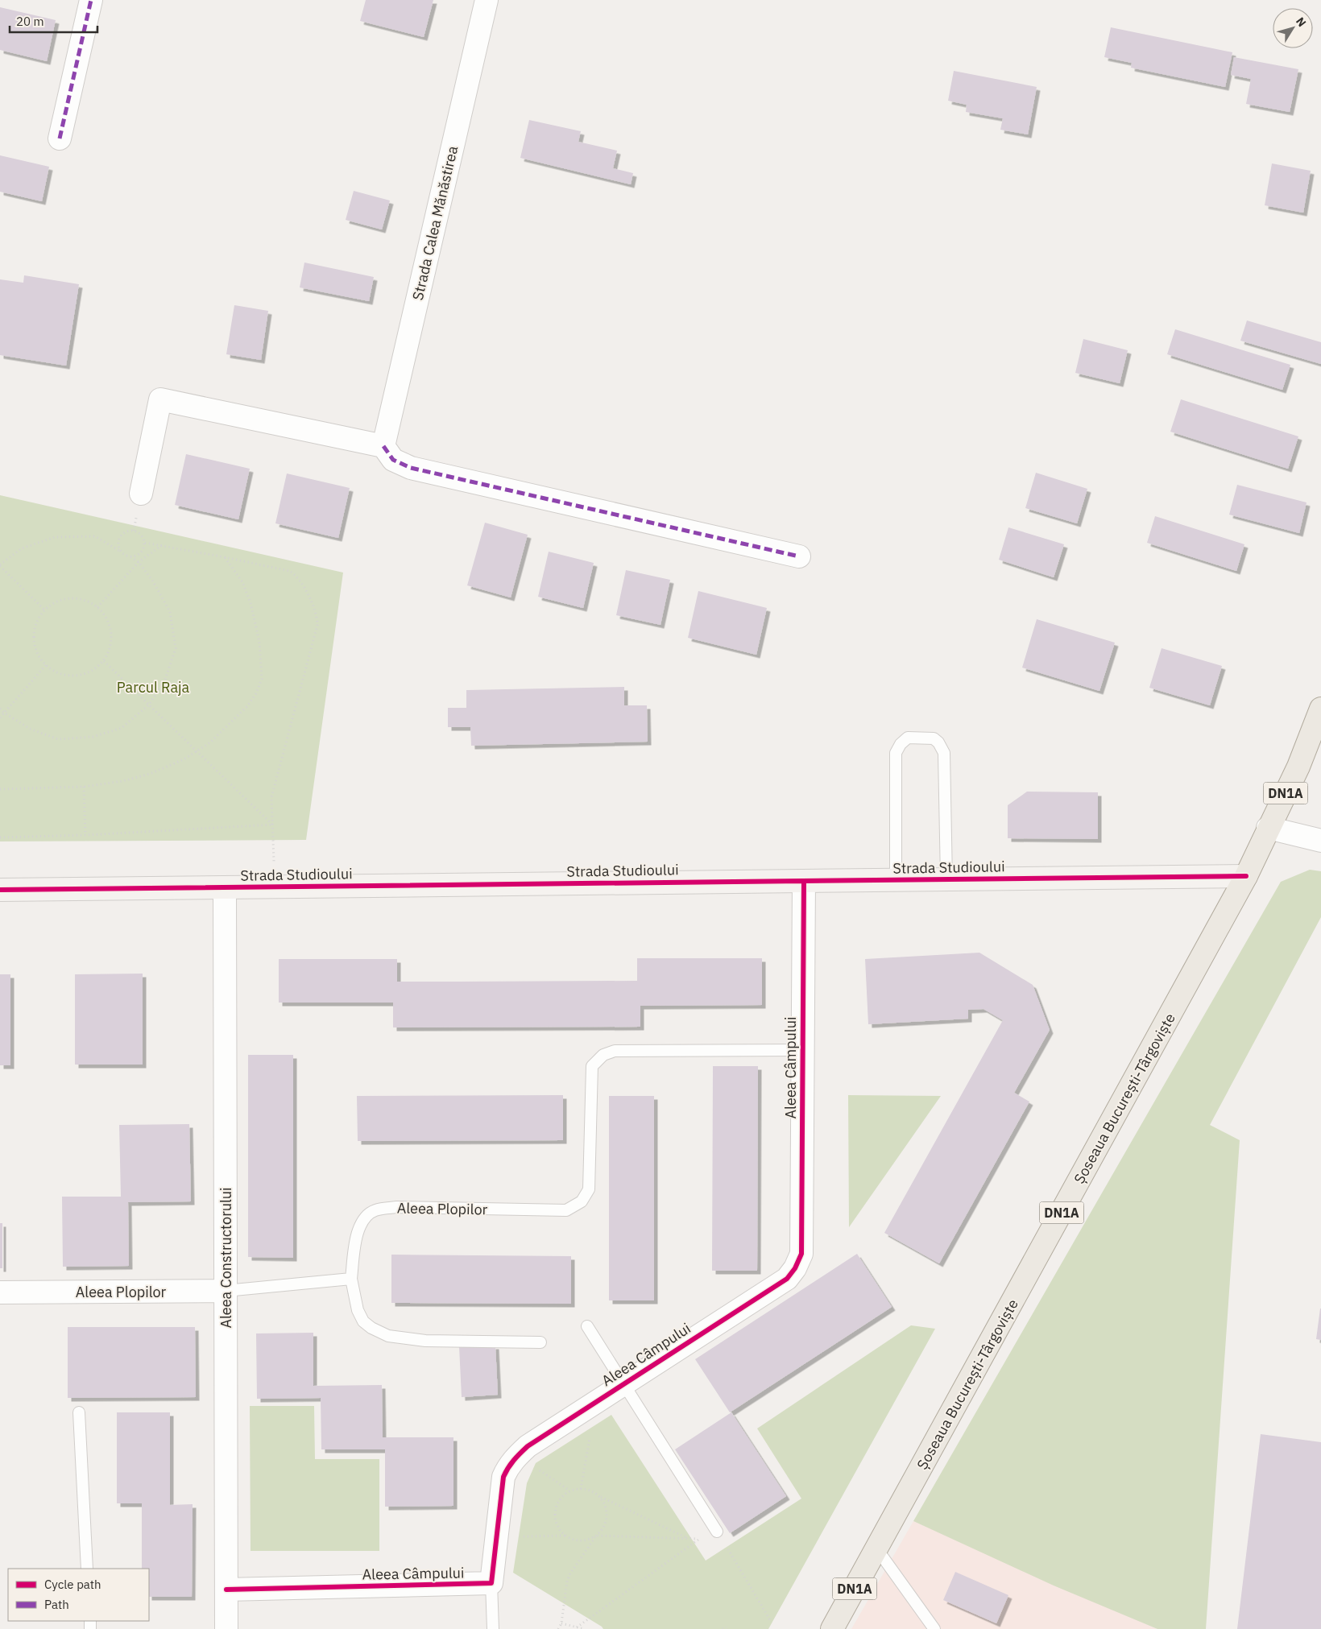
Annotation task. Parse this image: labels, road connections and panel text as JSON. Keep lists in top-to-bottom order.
{
  "streets": {
    "main road": ["DN1A", "Șoseaua București-Târgoviște"],
    "street": [
      "Strada Calea Mănăstirea",
      "Strada Studioului",
      "Aleea Câmpului",
      "Aleea Plopilor",
      "Aleea Constructorului"
    ]
  },
  "crossings": [
    ["Strada Studioului", "Aleea Câmpului"],
    ["Strada Studioului", "Șoseaua București-Târgoviște"],
    ["Strada Studioului", "Aleea Constructorului"],
    ["Aleea Câmpului", "Aleea Plopilor"],
    ["Aleea Câmpului", "Aleea Constructorului"],
    ["Aleea Plopilor", "Aleea Constructorului"]
  ],
  "parks": ["Parcul Raja"],
  "legend": ["Cycle path", "Path"],
  "scale_bar": "20 m",
  "north": "top right"
}
